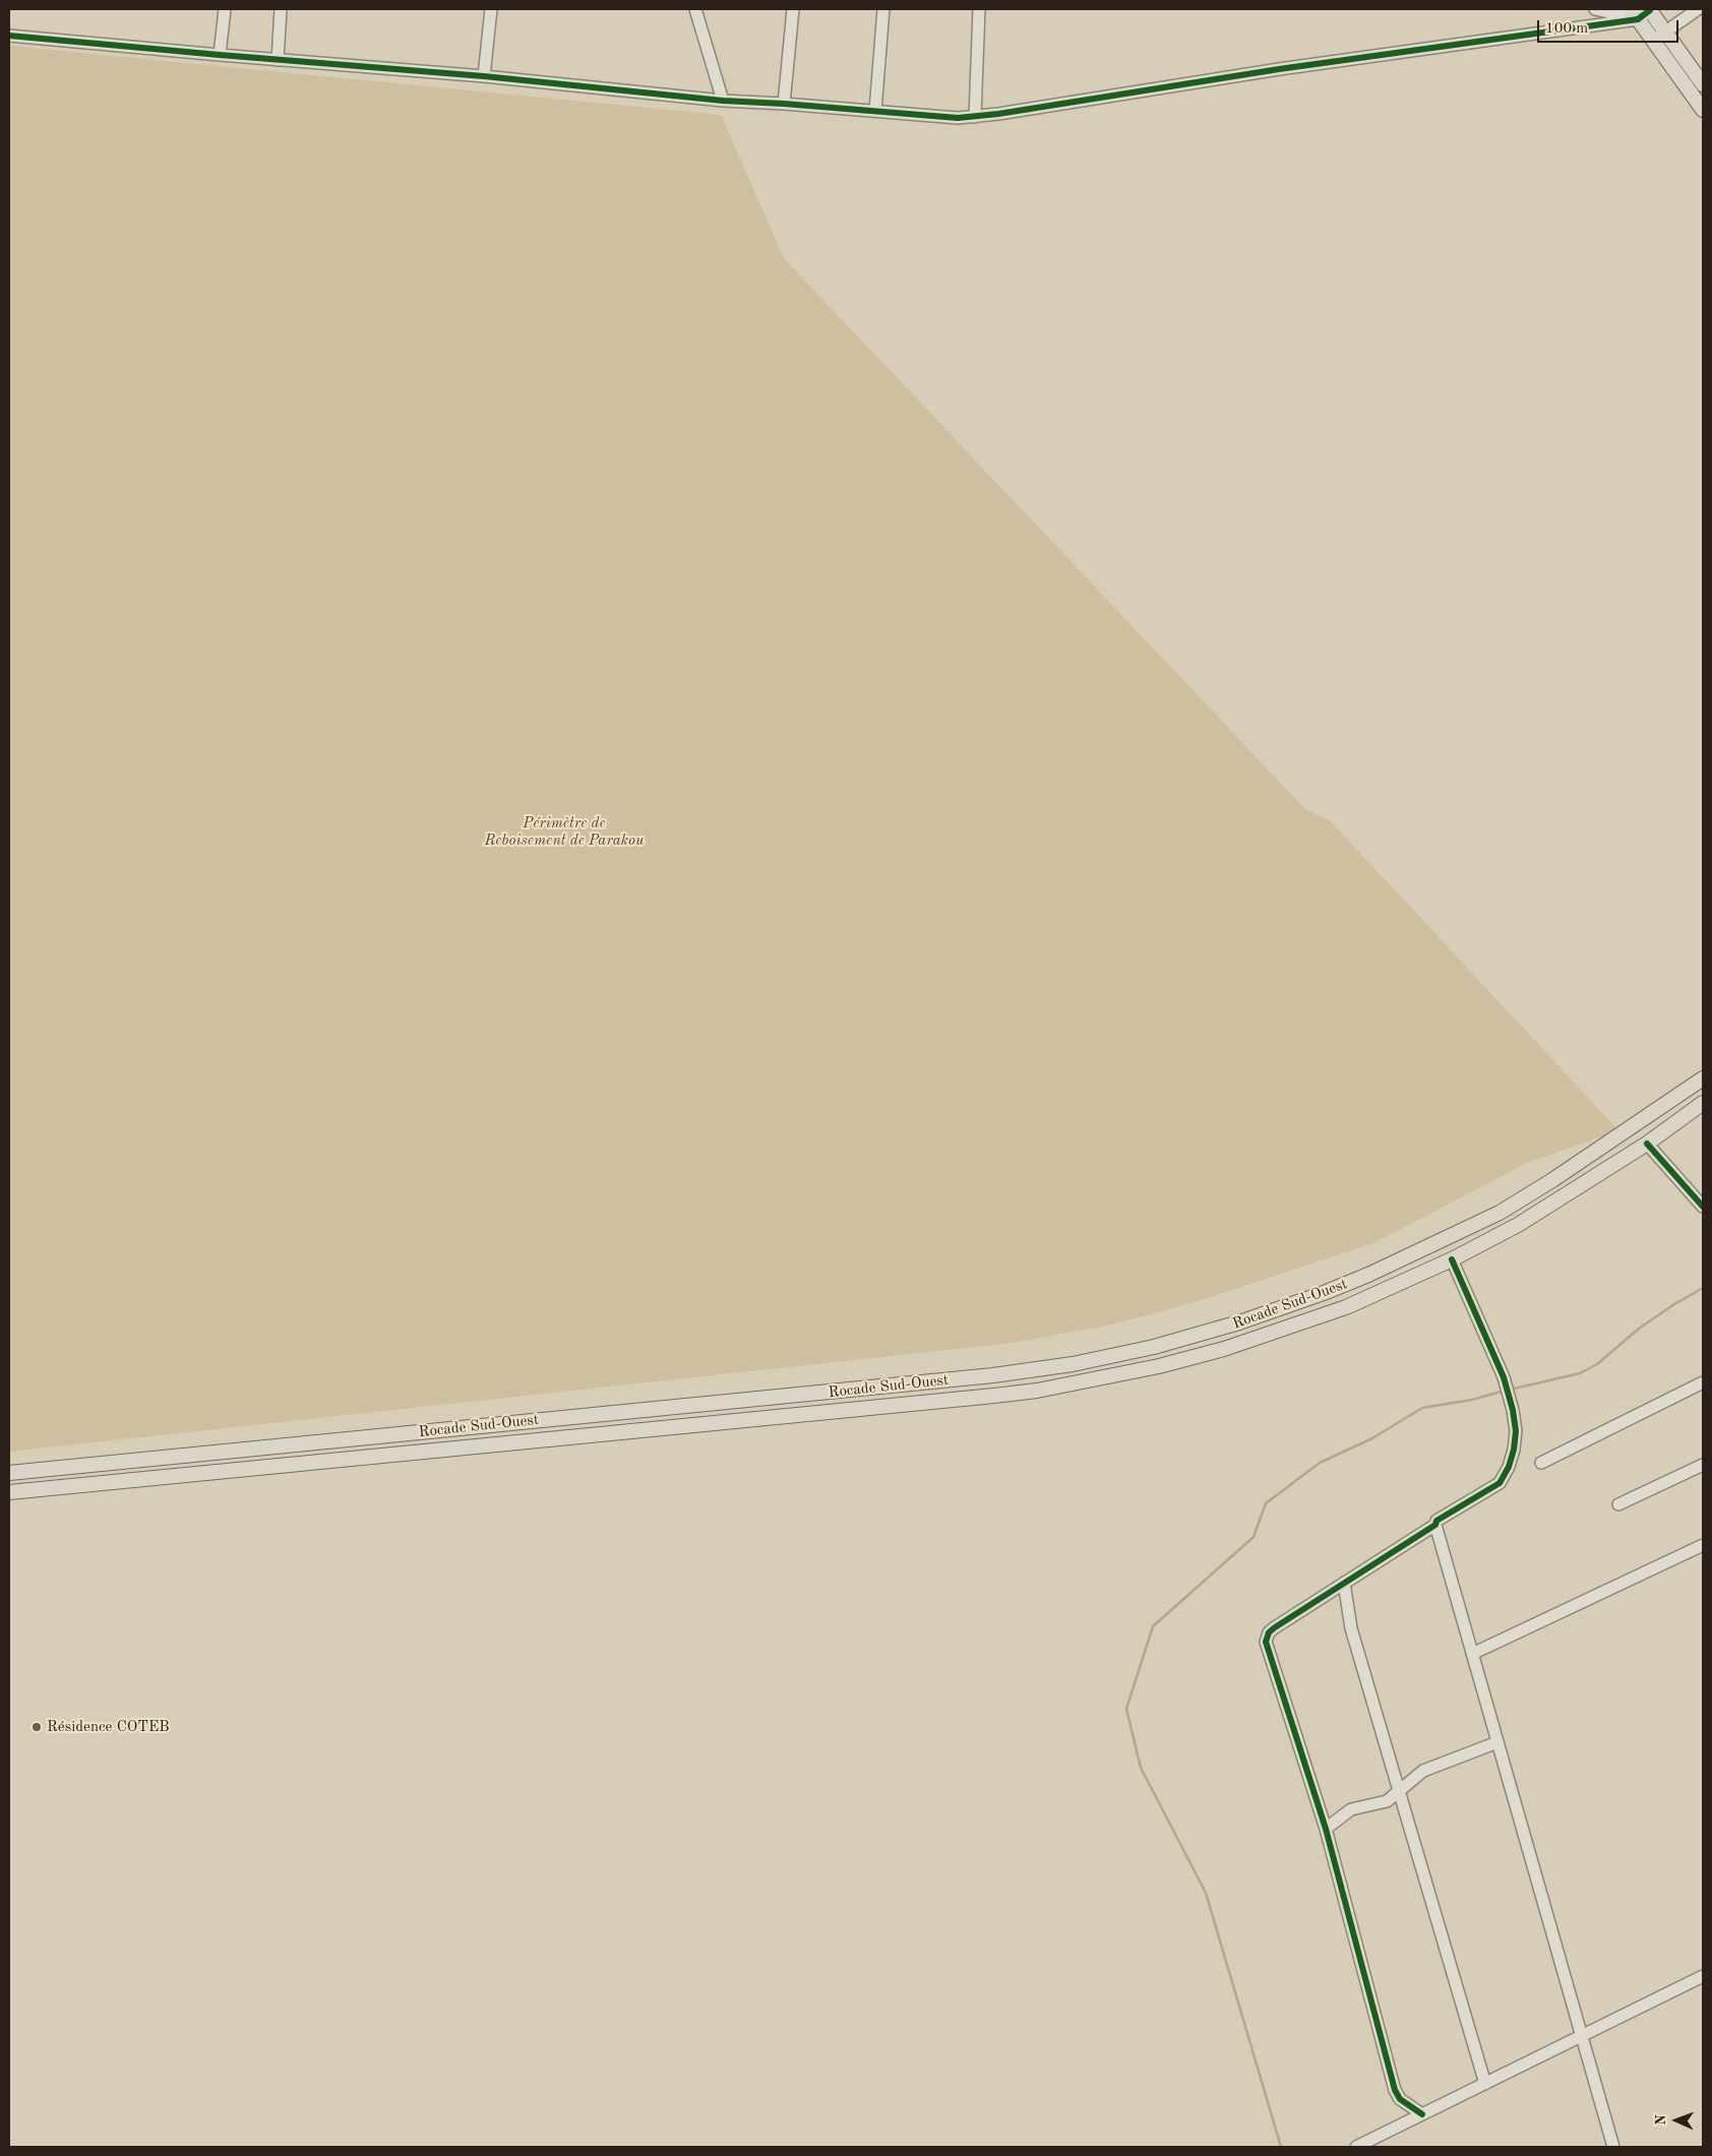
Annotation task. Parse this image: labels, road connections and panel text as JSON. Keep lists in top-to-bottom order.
{
  "streets": {
    "main road": ["Rocade Sud-Ouest"]
  },
  "parks": ["Périmètre de Reboisement de Parakou"],
  "places": ["Résidence COTEB"],
  "scale_bar": "100 m",
  "north": "left"
}
